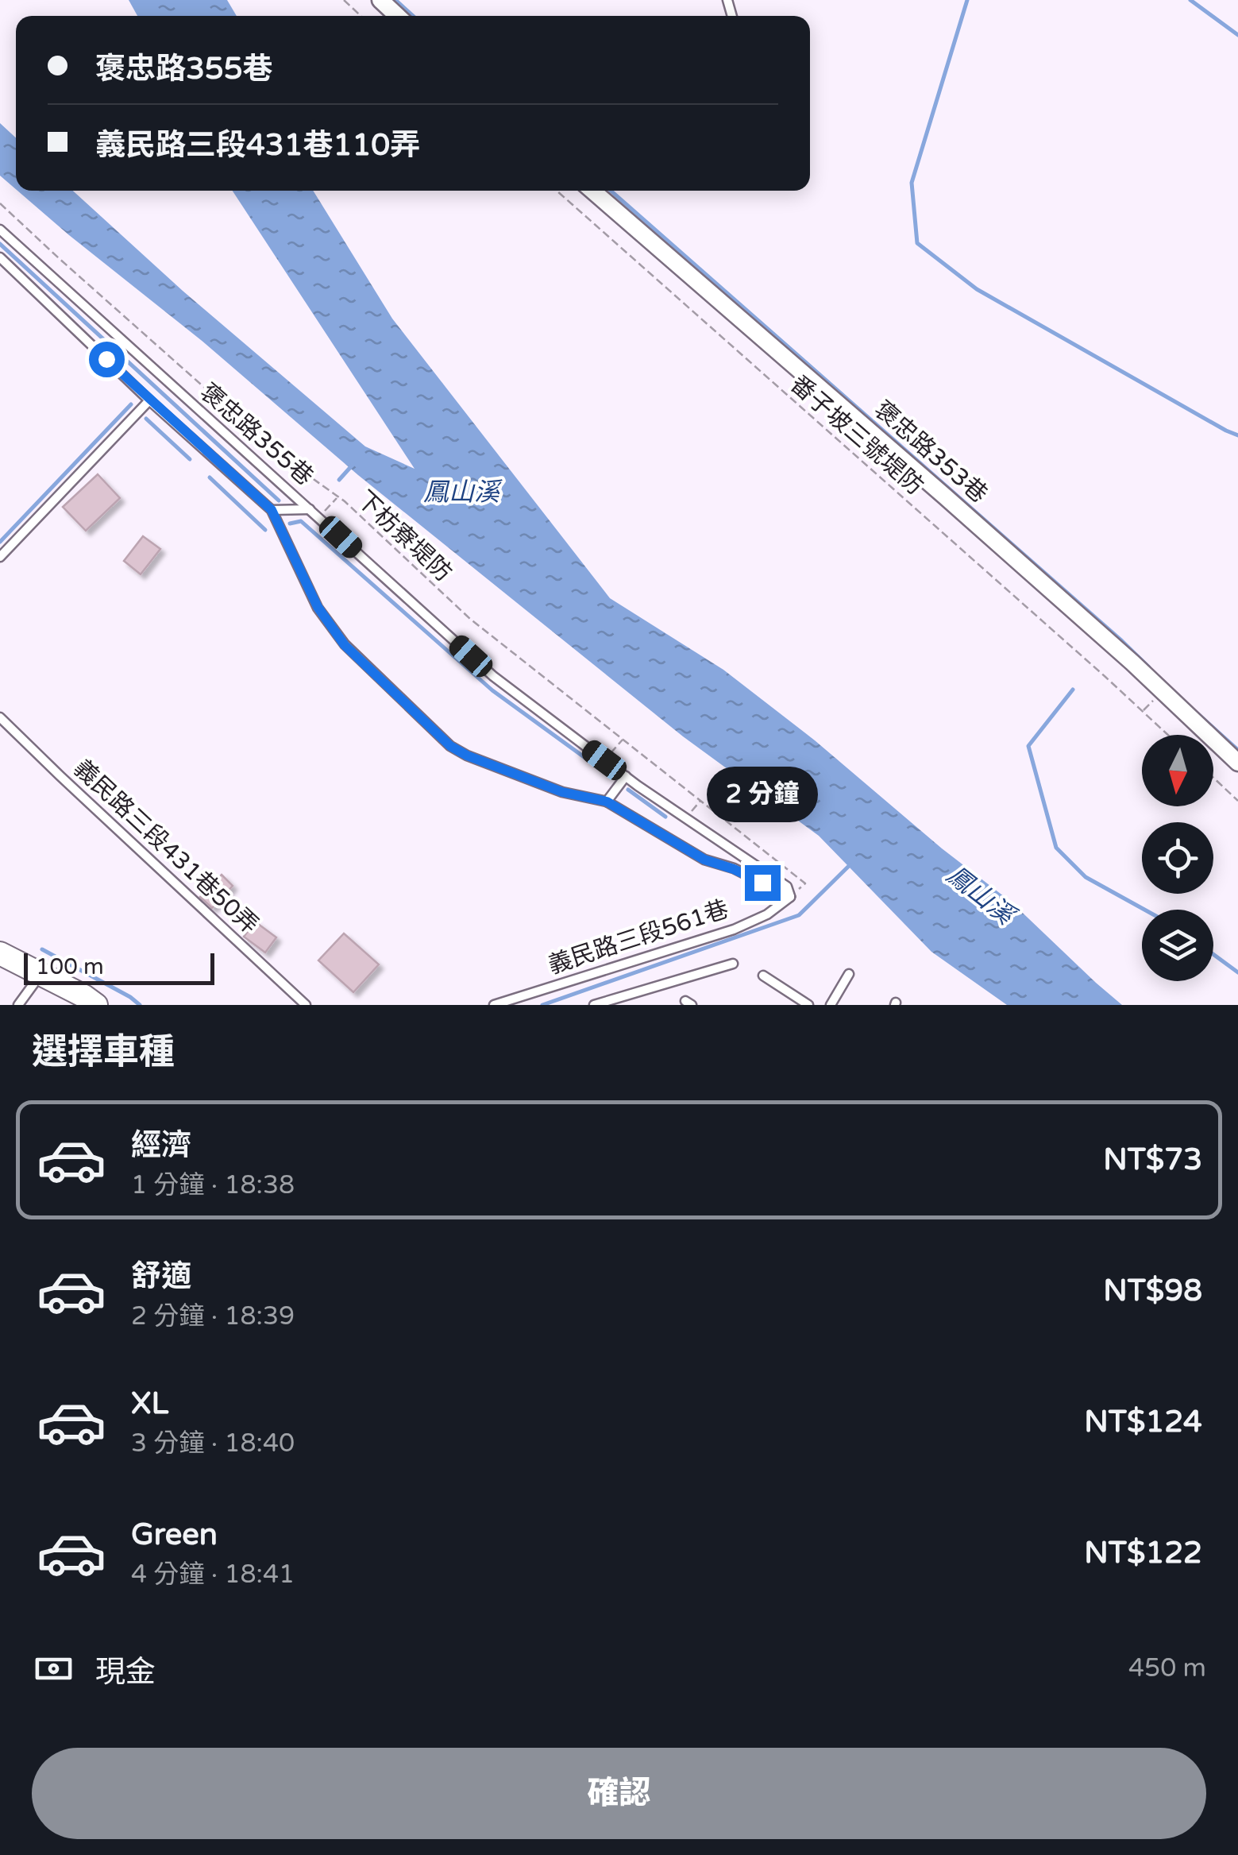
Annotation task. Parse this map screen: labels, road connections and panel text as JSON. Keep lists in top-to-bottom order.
{
  "streets": {
    "street": ["褒忠路353巷"],
    "lane": ["褒忠路355巷", "義民路三段431巷50弄", "義民路三段561巷"],
    "path": ["番子坡三號堤防", "下枋寮堤防"]
  },
  "crossings": [
    ["褒忠路355巷", "義民路三段561巷"]
  ],
  "water": ["鳳山溪"],
  "scale_bar": "100 m",
  "north": "bottom",
  "page": {
    "banner": ["褒忠路355巷", "義民路三段431巷110弄"],
    "bubble": "2 分鐘",
    "scale": "100 m",
    "heading": "選擇車種",
    "list": [
      {
        "name": "經濟",
        "note": "1 分鐘 · 18:38",
        "value": "NT$73"
      },
      {
        "name": "舒適",
        "note": "2 分鐘 · 18:39",
        "value": "NT$98"
      },
      {
        "name": "XL",
        "note": "3 分鐘 · 18:40",
        "value": "NT$124"
      },
      {
        "name": "Green",
        "note": "4 分鐘 · 18:41",
        "value": "NT$122"
      }
    ],
    "pay": ["現金", "450 m"],
    "buttons": "確認"
  }
}
